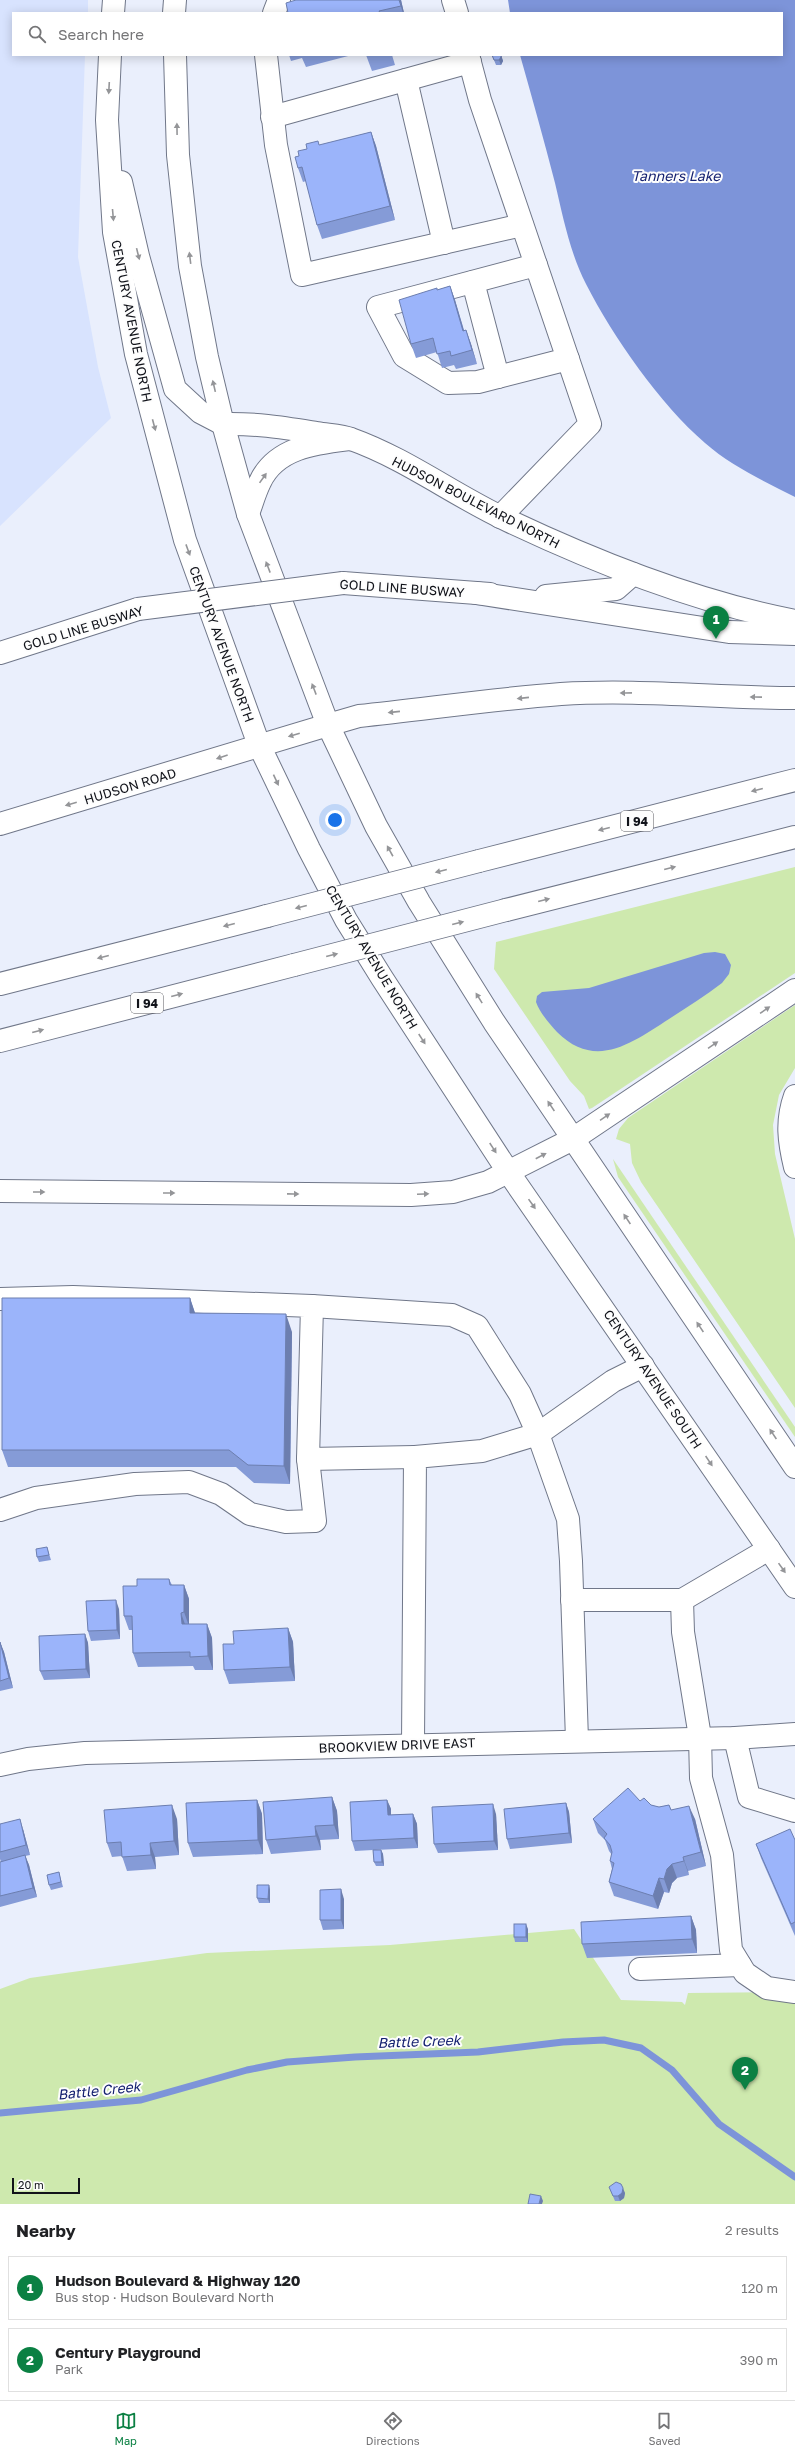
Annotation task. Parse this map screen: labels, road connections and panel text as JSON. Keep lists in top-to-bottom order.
{
  "streets": {
    "main road": [
      "CENTURY AVENUE NORTH",
      "HUDSON BOULEVARD NORTH",
      "GOLD LINE BUSWAY",
      "HUDSON ROAD",
      "I 94",
      "CENTURY AVENUE SOUTH",
      "BROOKVIEW DRIVE EAST"
    ]
  },
  "crossings": [
    ["CENTURY AVENUE NORTH", "HUDSON ROAD"],
    ["CENTURY AVENUE NORTH", "CENTURY AVENUE SOUTH"],
    ["HUDSON BOULEVARD NORTH", "GOLD LINE BUSWAY"]
  ],
  "water": ["Tanners Lake", "Battle Creek"],
  "scale_bar": "20 m",
  "page": {
    "search": "Search here",
    "pins": ["1", "2"],
    "scale": "20 m",
    "heading": ["Nearby", "2 results"],
    "list": [
      {
        "mark": "1",
        "name": "Hudson Boulevard & Highway 120",
        "note": "Bus stop · Hudson Boulevard North",
        "value": "120 m"
      },
      {
        "mark": "2",
        "name": "Century Playground",
        "note": "Park",
        "value": "390 m"
      }
    ],
    "nav": ["Map", "Directions", "Saved"]
  }
}
